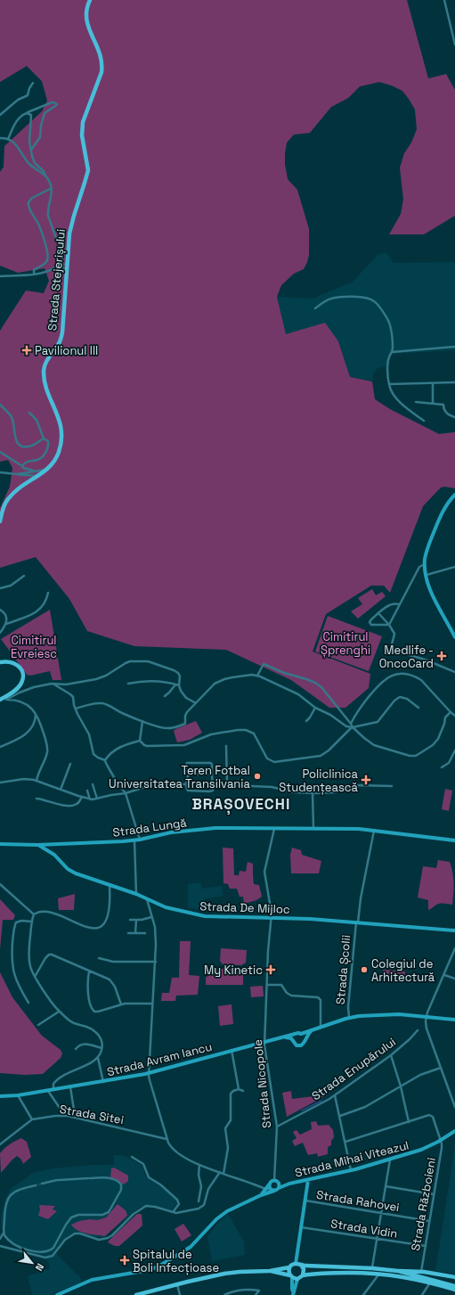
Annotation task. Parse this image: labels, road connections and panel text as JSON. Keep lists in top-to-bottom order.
{
  "streets": {
    "main road": ["Strada Stejerișului"],
    "street": [
      "Strada Lungă",
      "Strada De Mijloc",
      "Strada Școlii",
      "Strada Avram Iancu",
      "Strada Enupărului",
      "Strada Nicopole",
      "Strada Sitei",
      "Strada Mihai Viteazul",
      "Strada Rahovei",
      "Strada Războieni",
      "Strada Vidin"
    ]
  },
  "crossings": [
    ["Strada Lungă", "Strada De Mijloc"],
    ["Strada Lungă", "Strada Școlii"],
    ["Strada Lungă", "Strada Nicopole"],
    ["Strada De Mijloc", "Strada Școlii"],
    ["Strada De Mijloc", "Strada Nicopole"],
    ["Strada Avram Iancu", "Strada Nicopole"],
    ["Strada Enupărului", "Strada Nicopole"],
    ["Strada Nicopole", "Strada Mihai Viteazul"],
    ["Strada Mihai Viteazul", "Strada Războieni"],
    ["Strada Rahovei", "Strada Războieni"],
    ["Strada Războieni", "Strada Vidin"]
  ],
  "districts": ["BRAȘOVECHI"],
  "parks": ["Cimitirul Șprenghi", "Cimitirul Evreiesc"],
  "places": {
    "health": [
      "Pavilionul III",
      "Medlife - OncoCard",
      "Policlinica Studențească",
      "My Kinetic",
      "Spitalul de Boli Infecțioase"
    ],
    "other": ["Teren Fotbal Universitatea Transilvania", "Colegiul de Arhitectură"]
  },
  "north": "bottom right"
}
